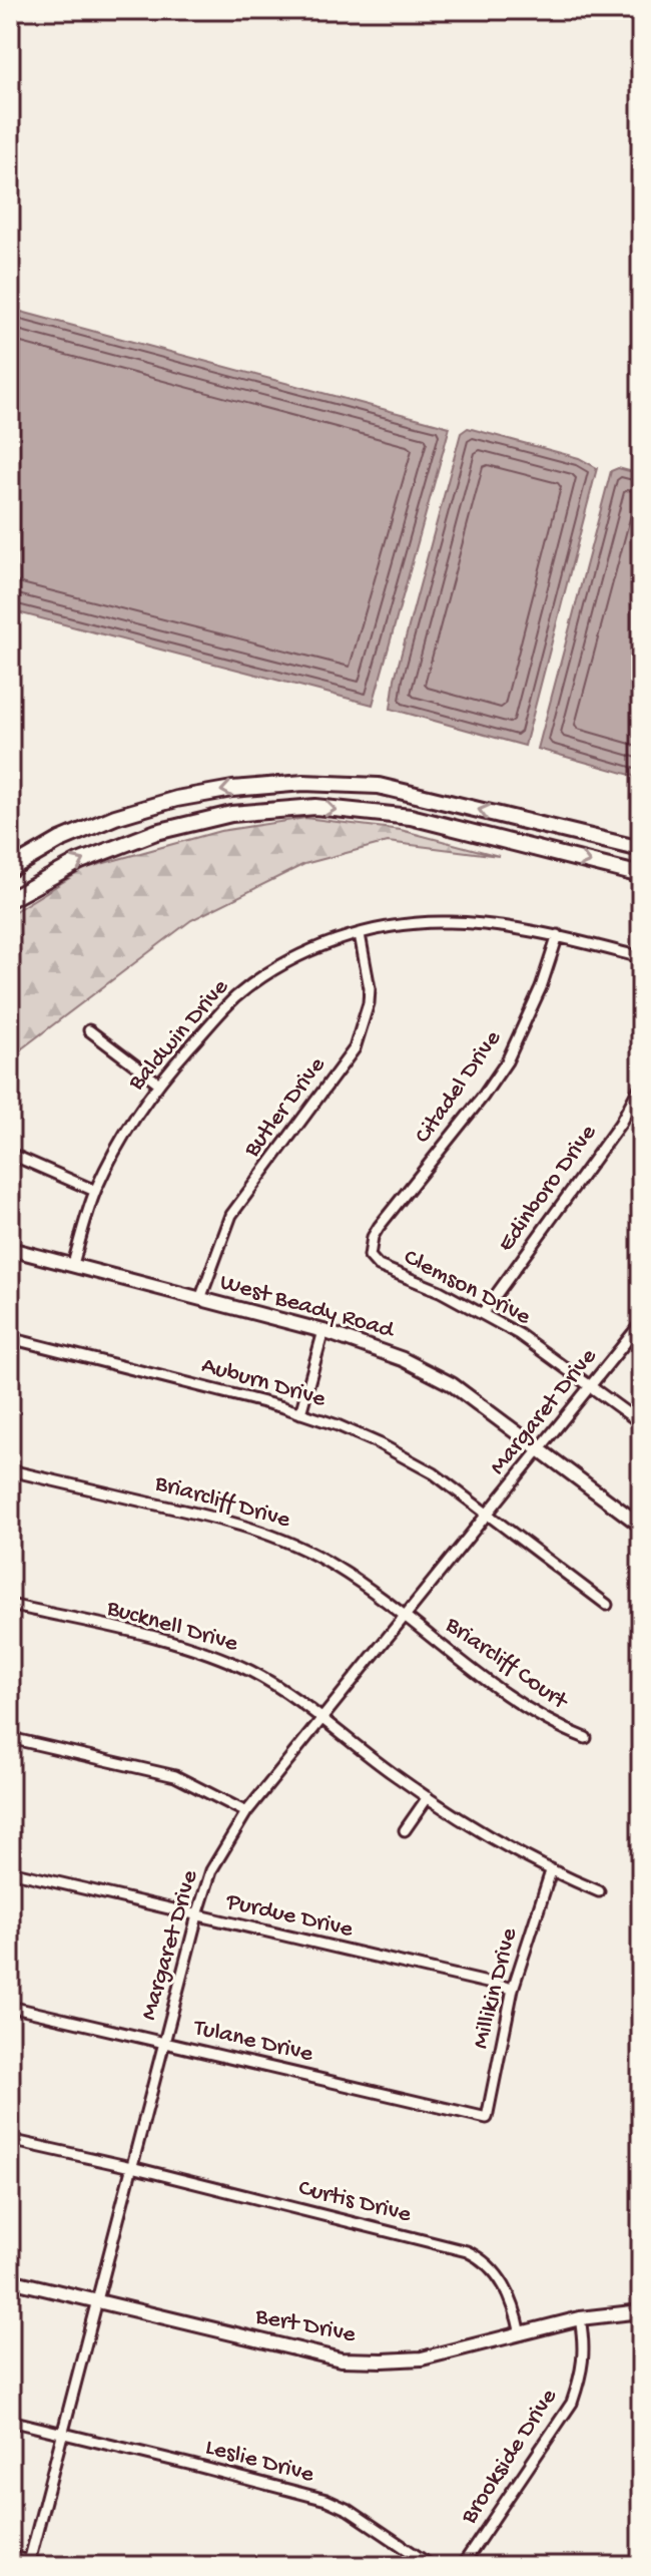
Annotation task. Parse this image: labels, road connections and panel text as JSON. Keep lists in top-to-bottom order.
{
  "streets": {
    "street": [
      "Baldwin Drive",
      "Citadel Drive",
      "Butler Drive",
      "Edinboro Drive",
      "Clemson Drive",
      "West Beady Road",
      "Auburn Drive",
      "Margaret Drive",
      "Briarcliff Drive",
      "Bucknell Drive",
      "Briarcliff Court",
      "Purdue Drive",
      "Millikin Drive",
      "Tulane Drive",
      "Curtis Drive",
      "Bert Drive",
      "Brookside Drive",
      "Leslie Drive"
    ]
  },
  "crossings": [
    ["Baldwin Drive", "Citadel Drive"],
    ["Baldwin Drive", "Butler Drive"],
    ["Baldwin Drive", "West Beady Road"],
    ["Citadel Drive", "Clemson Drive"],
    ["Butler Drive", "West Beady Road"],
    ["Edinboro Drive", "Clemson Drive"],
    ["Clemson Drive", "Margaret Drive"],
    ["West Beady Road", "Margaret Drive"],
    ["Auburn Drive", "Margaret Drive"],
    ["Margaret Drive", "Briarcliff Drive"],
    ["Margaret Drive", "Bucknell Drive"],
    ["Margaret Drive", "Briarcliff Court"],
    ["Margaret Drive", "Purdue Drive"],
    ["Margaret Drive", "Tulane Drive"],
    ["Margaret Drive", "Curtis Drive"],
    ["Margaret Drive", "Bert Drive"],
    ["Margaret Drive", "Leslie Drive"],
    ["Briarcliff Drive", "Briarcliff Court"],
    ["Bucknell Drive", "Millikin Drive"],
    ["Purdue Drive", "Millikin Drive"],
    ["Millikin Drive", "Tulane Drive"],
    ["Curtis Drive", "Bert Drive"],
    ["Bert Drive", "Brookside Drive"]
  ]
}
